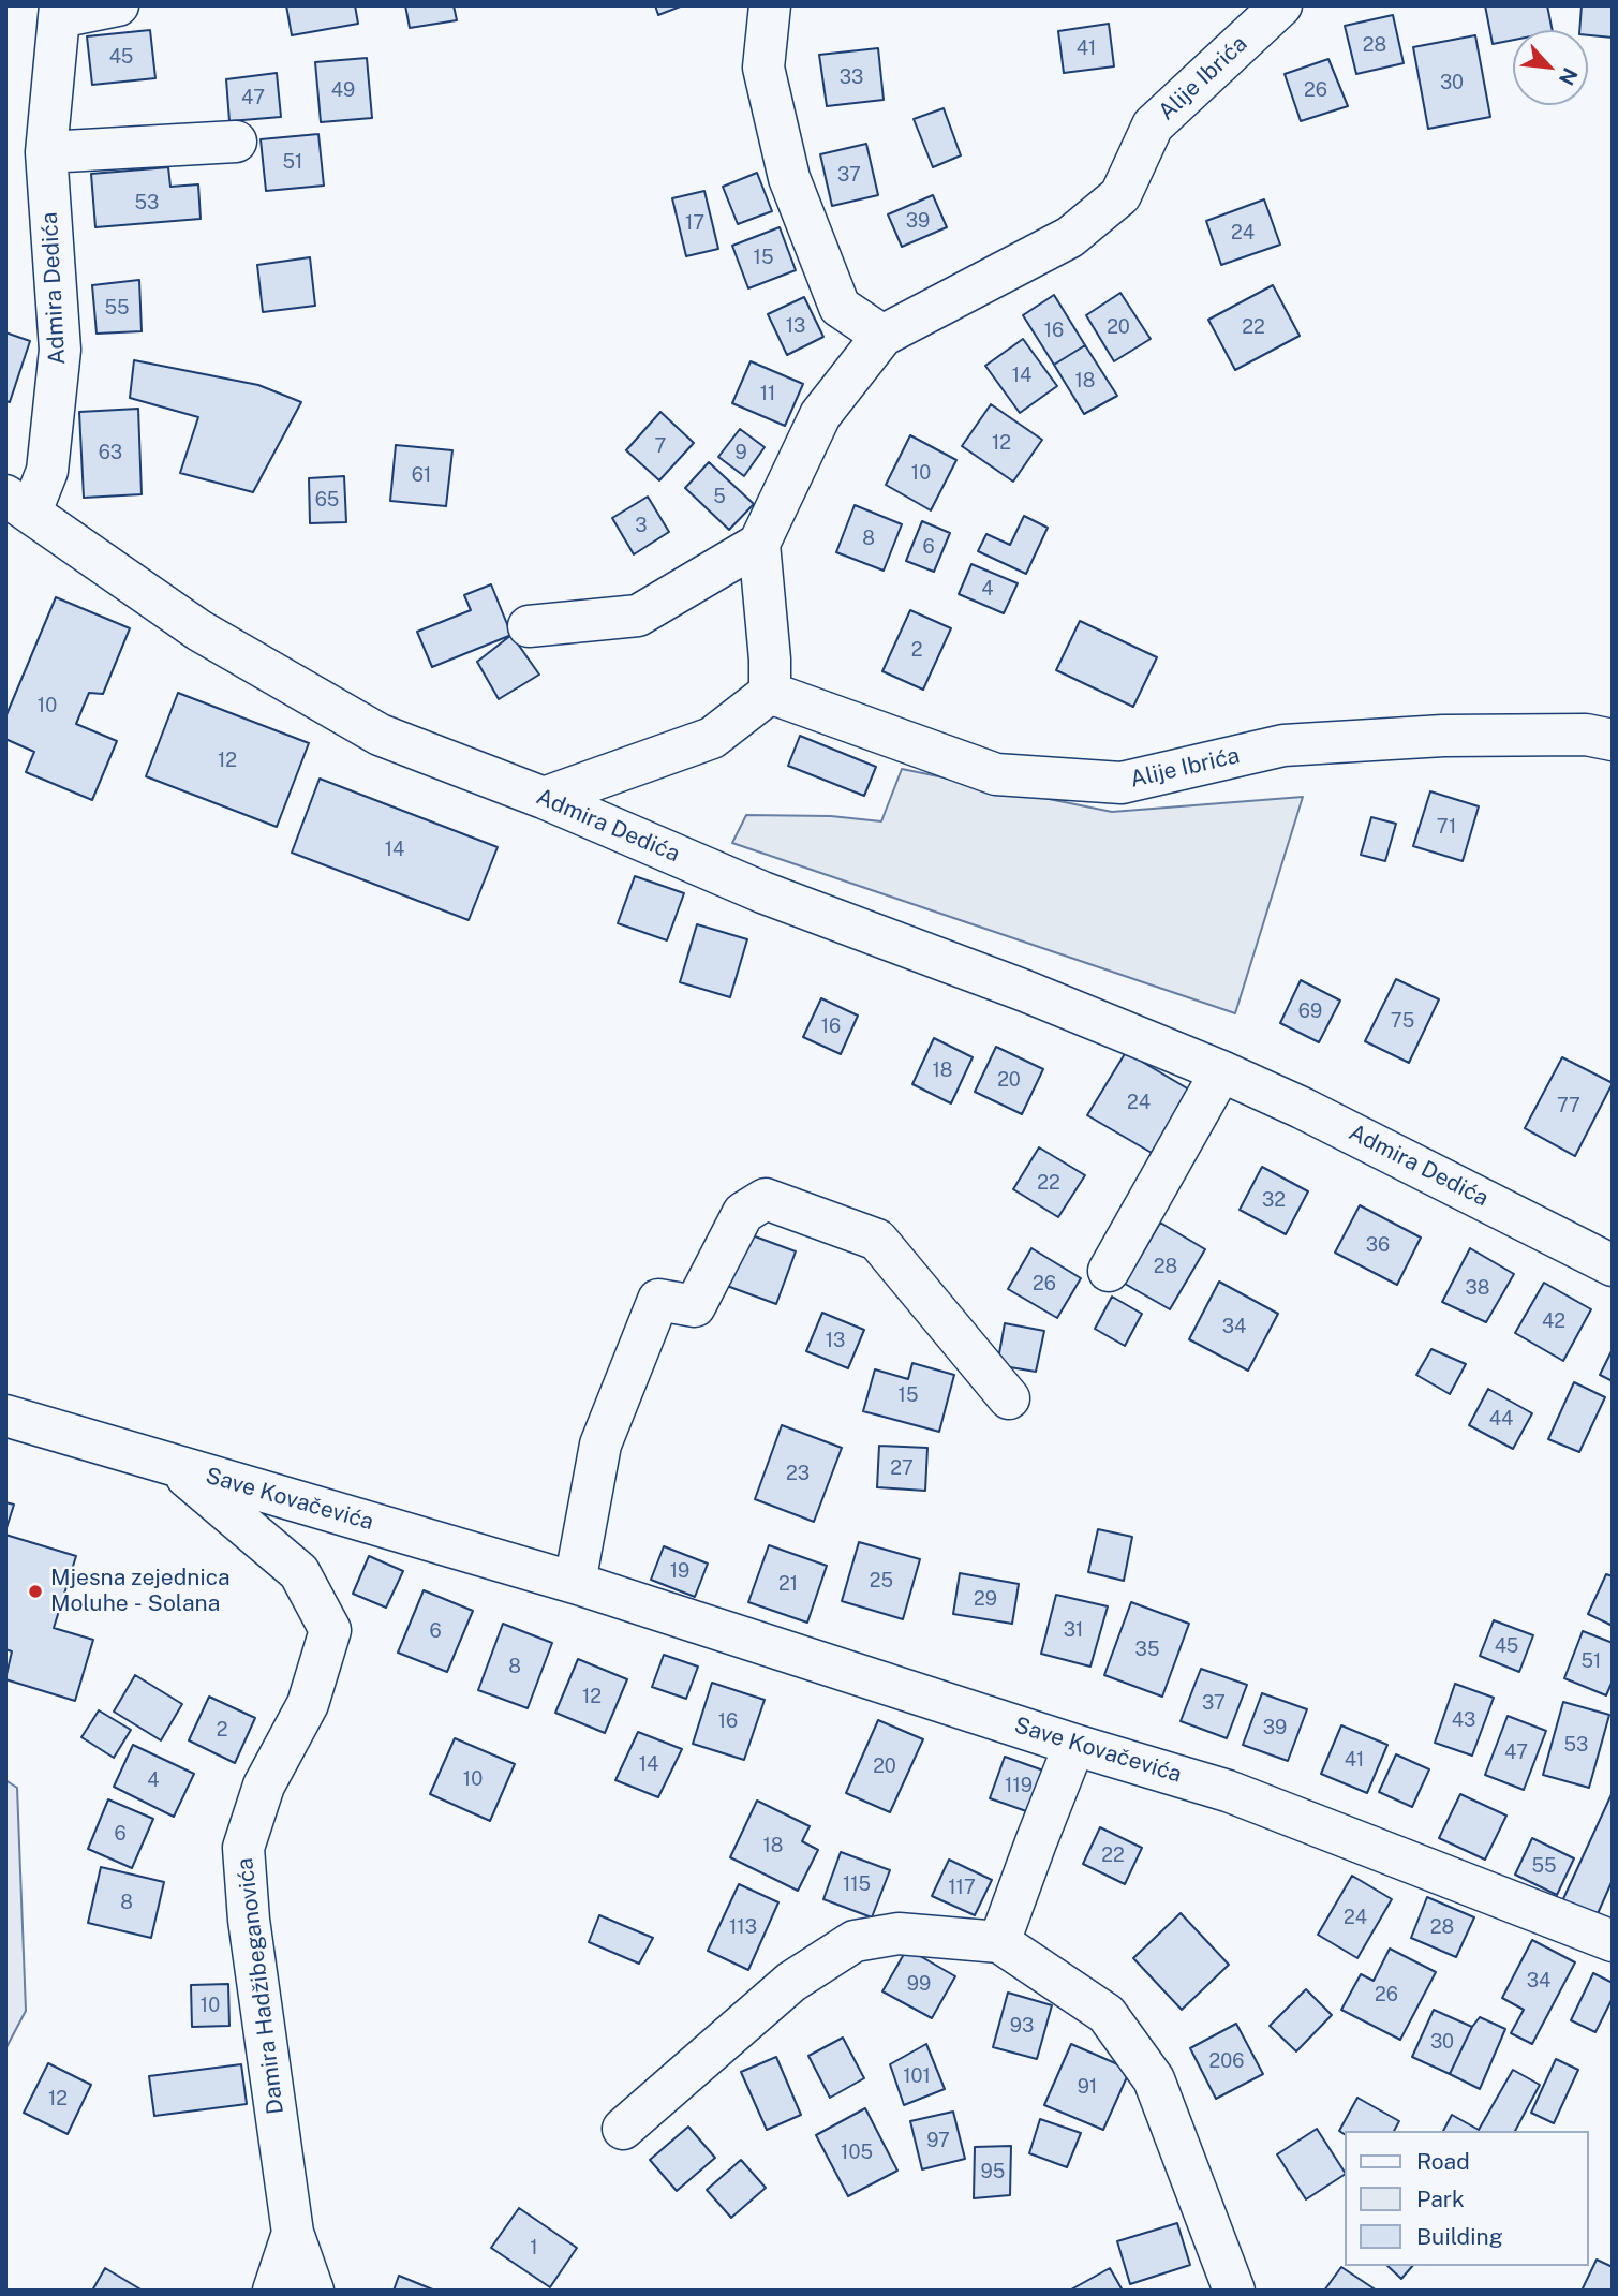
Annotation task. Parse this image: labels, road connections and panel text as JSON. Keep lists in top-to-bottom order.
{
  "streets": {
    "street": [
      "Alije Ibrića",
      "Admira Dedića",
      "Save Kovačevića",
      "Damira Hadžibeganovića"
    ]
  },
  "crossings": [
    ["Save Kovačevića", "Damira Hadžibeganovića"]
  ],
  "places": ["Mjesna zejednica Moluhe - Solana"],
  "house_numbers": [
    "28",
    "41",
    "45",
    "33",
    "30",
    "49",
    "26",
    "47",
    "51",
    "37",
    "53",
    "39",
    "17",
    "24",
    "15",
    "55",
    "13",
    "20",
    "22",
    "16",
    "14",
    "18",
    "11",
    "12",
    "7",
    "63",
    "9",
    "10",
    "61",
    "5",
    "65",
    "3",
    "8",
    "6",
    "4",
    "2",
    "10",
    "12",
    "71",
    "14",
    "69",
    "75",
    "16",
    "18",
    "20",
    "24",
    "77",
    "22",
    "32",
    "36",
    "28",
    "26",
    "38",
    "42",
    "34",
    "13",
    "15",
    "44",
    "27",
    "23",
    "19",
    "25",
    "21",
    "29",
    "31",
    "6",
    "45",
    "35",
    "51",
    "8",
    "12",
    "37",
    "43",
    "16",
    "39",
    "2",
    "53",
    "47",
    "41",
    "14",
    "20",
    "10",
    "4",
    "119",
    "6",
    "18",
    "22",
    "55",
    "115",
    "117",
    "8",
    "24",
    "113",
    "28",
    "34",
    "99",
    "26",
    "10",
    "93",
    "30",
    "206",
    "101",
    "91",
    "12",
    "97",
    "105",
    "95",
    "1"
  ],
  "legend": ["Road", "Park", "Building"],
  "north": "bottom right"
}
